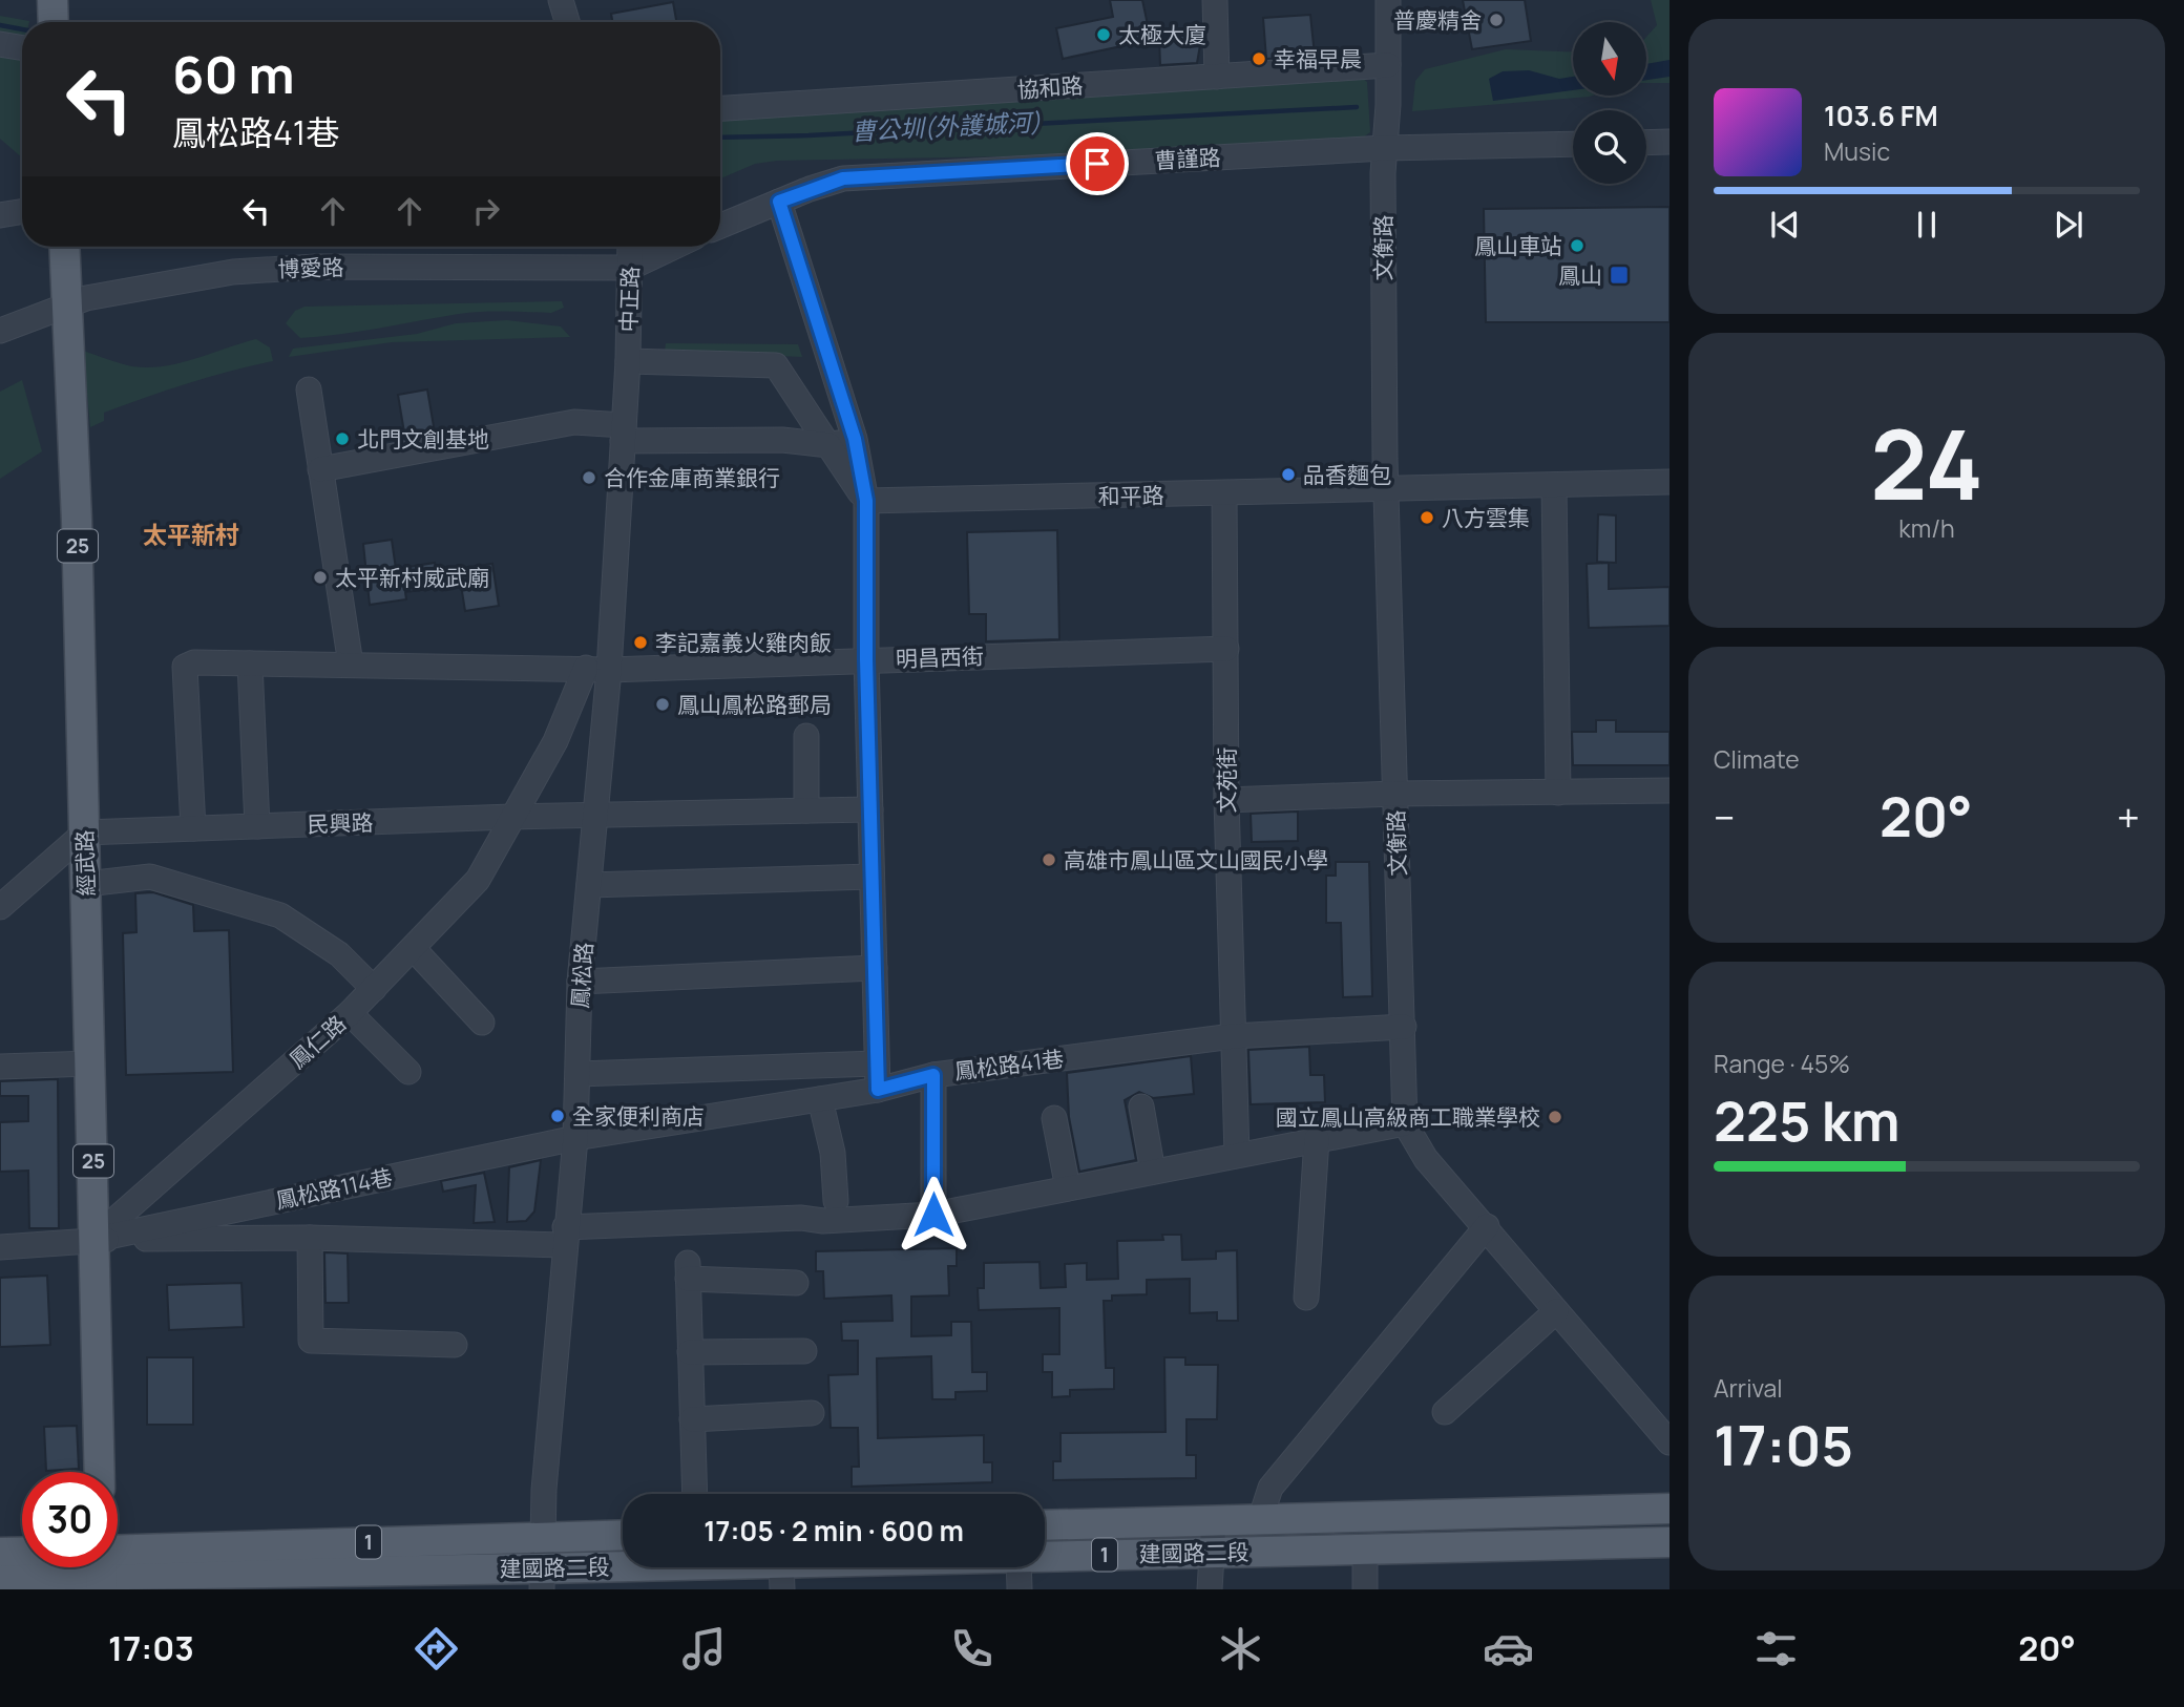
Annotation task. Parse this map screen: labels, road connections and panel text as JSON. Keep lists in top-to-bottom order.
{
  "streets": {
    "main road": [
      "25",
      "經武路",
      "1",
      "建國路二段"
    ],
    "street": [
      "協和路",
      "曹謹路",
      "文衡路",
      "博愛路",
      "中正路",
      "和平路",
      "明昌西街",
      "文苑街",
      "民興路",
      "鳳松路",
      "鳳仁路",
      "鳳松路41巷",
      "鳳松路114巷"
    ]
  },
  "crossings": [
    ["協和路", "文衡路"],
    ["曹謹路", "文衡路"],
    ["文衡路", "和平路"],
    ["文衡路", "鳳松路41巷"],
    ["博愛路", "中正路"],
    ["博愛路", "經武路"],
    ["中正路", "鳳松路"],
    ["和平路", "文苑街"],
    ["明昌西街", "文苑街"],
    ["明昌西街", "民興路"],
    ["明昌西街", "鳳松路"],
    ["明昌西街", "鳳仁路"],
    ["文苑街", "鳳松路41巷"],
    ["民興路", "經武路"],
    ["民興路", "鳳松路"],
    ["民興路", "鳳仁路"],
    ["經武路", "鳳仁路"],
    ["經武路", "鳳松路114巷"],
    ["鳳松路", "鳳仁路"],
    ["鳳松路", "鳳松路41巷"],
    ["鳳松路", "鳳松路114巷"],
    ["鳳松路", "建國路二段"],
    ["鳳仁路", "鳳松路114巷"],
    ["鳳松路41巷", "鳳松路114巷"]
  ],
  "districts": ["太平新村"],
  "water": ["曹公圳(外護城河)"],
  "places": {
    "other": [
      "普慶精舍",
      "太極大廈",
      "幸福早晨",
      "鳳山車站",
      "北門文創基地",
      "品香麵包",
      "合作金庫商業銀行",
      "八方雲集",
      "太平新村威武廟",
      "李記嘉義火雞肉飯",
      "鳳山鳳松路郵局",
      "高雄市鳳山區文山國民小學",
      "全家便利商店",
      "國立鳳山高級商工職業學校"
    ],
    "transit": ["鳳山"]
  },
  "north": "bottom",
  "page": {
    "turn": ["60 m", "鳳松路41巷"],
    "song": ["103.6 FM", "Music"],
    "tile": [
      ["24", "km/h"],
      "Climate",
      ["Range · 45%", "225 km"],
      ["Arrival", "17:05"]
    ],
    "heat": ["−", "20°", "+"],
    "limit": "30",
    "trip": "17:05 · 2 min · 600 m",
    "tabs": ["17:03", "20°"]
  }
}
